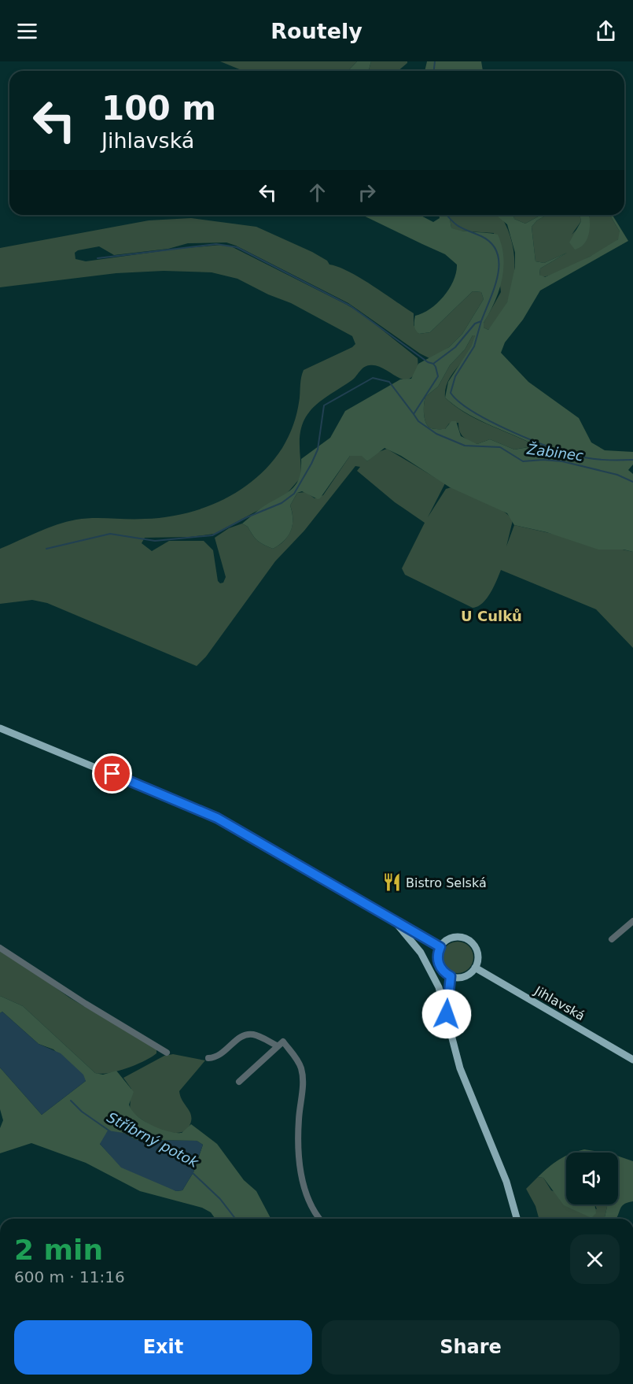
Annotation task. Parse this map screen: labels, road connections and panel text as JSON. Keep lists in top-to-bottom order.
{
  "streets": {
    "main road": ["Jihlavská"]
  },
  "districts": ["U Culků"],
  "water": ["Žabinec", "Stříbrný potok"],
  "places": {
    "restaurant": ["Bistro Selská"]
  },
  "page": {
    "header": "Routely",
    "turn": ["100 m", "Jihlavská"],
    "heading": ["2 min", "600 m · 11:16"],
    "buttons": ["Exit", "Share"]
  }
}
